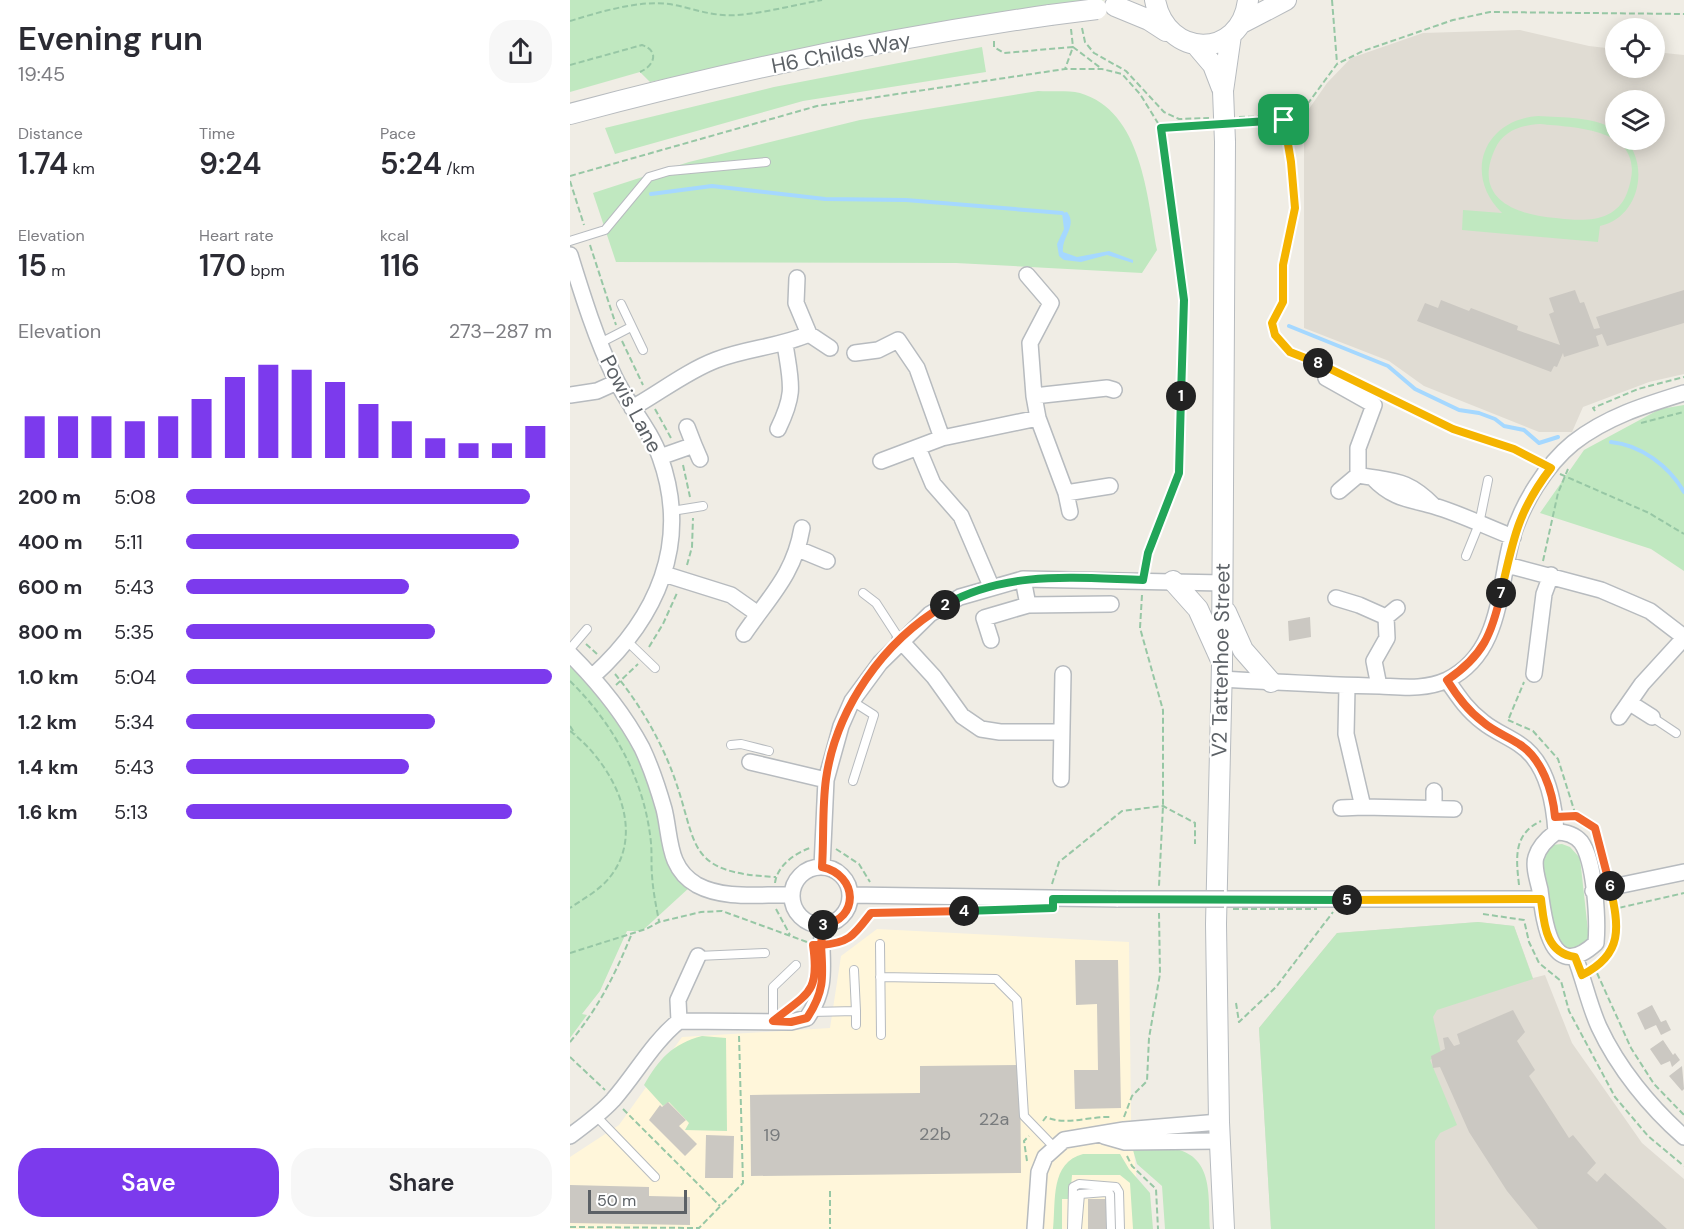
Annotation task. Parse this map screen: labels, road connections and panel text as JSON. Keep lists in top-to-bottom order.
{
  "streets": {
    "street": ["H6 Childs Way", "Powis Lane", "V2 Tattenhoe Street"]
  },
  "crossings": [
    ["H6 Childs Way", "V2 Tattenhoe Street"]
  ],
  "house_numbers": ["22a", "22b", "19"],
  "scale_bar": "50 m",
  "page": {
    "heading": ["Evening run", "19:45"],
    "stats": [
      ["Distance", "1.74 km"],
      ["Time", "9:24"],
      ["Pace", "5:24 /km"],
      ["Elevation", "15 m"],
      ["Heart rate", "170 bpm"],
      ["kcal", "116"]
    ],
    "chart": ["Elevation", "273–287 m"],
    "pins": [
      "8",
      "1",
      "7",
      "2",
      "6",
      "5",
      "4",
      "3"
    ],
    "list": [
      {
        "name": "200 m",
        "note": "5:08"
      },
      {
        "name": "400 m",
        "note": "5:11"
      },
      {
        "name": "600 m",
        "note": "5:43"
      },
      {
        "name": "800 m",
        "note": "5:35"
      },
      {
        "name": "1.0 km",
        "note": "5:04"
      },
      {
        "name": "1.2 km",
        "note": "5:34"
      },
      {
        "name": "1.4 km",
        "note": "5:43"
      },
      {
        "name": "1.6 km",
        "note": "5:13"
      }
    ],
    "buttons": ["Save", "Share"],
    "scale": "50 m"
  }
}
